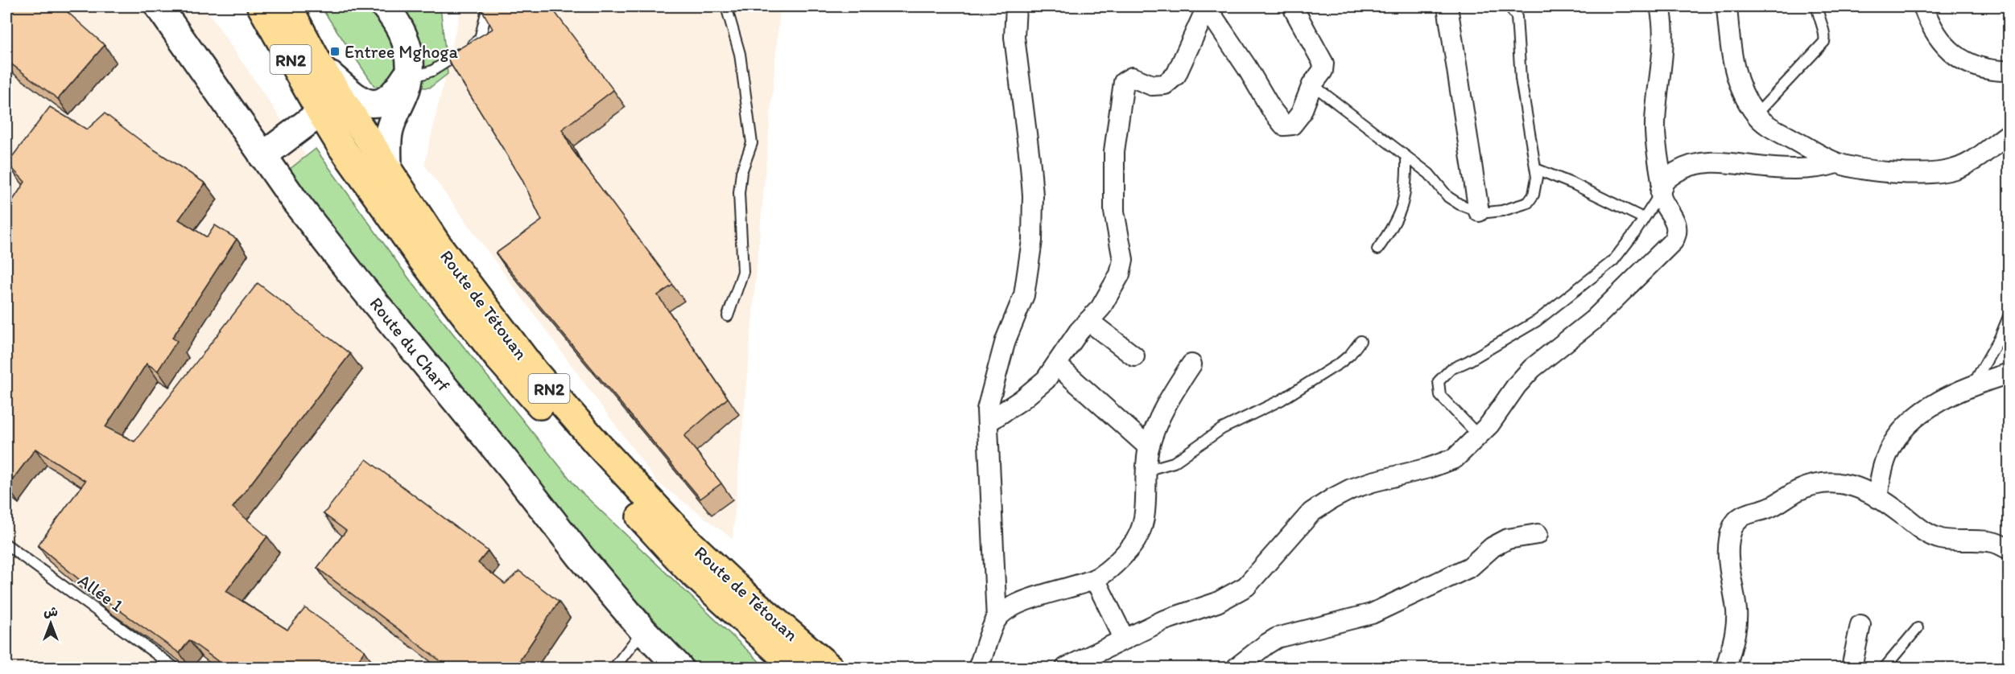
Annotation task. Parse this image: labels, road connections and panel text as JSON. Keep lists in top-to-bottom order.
{
  "streets": {
    "highway": ["RN2", "Route de Tétouan"],
    "street": ["Route du Charf"],
    "lane": ["Allée 1"]
  },
  "places": {
    "transit": ["Entree Mghoga"]
  },
  "north": "top"
}
